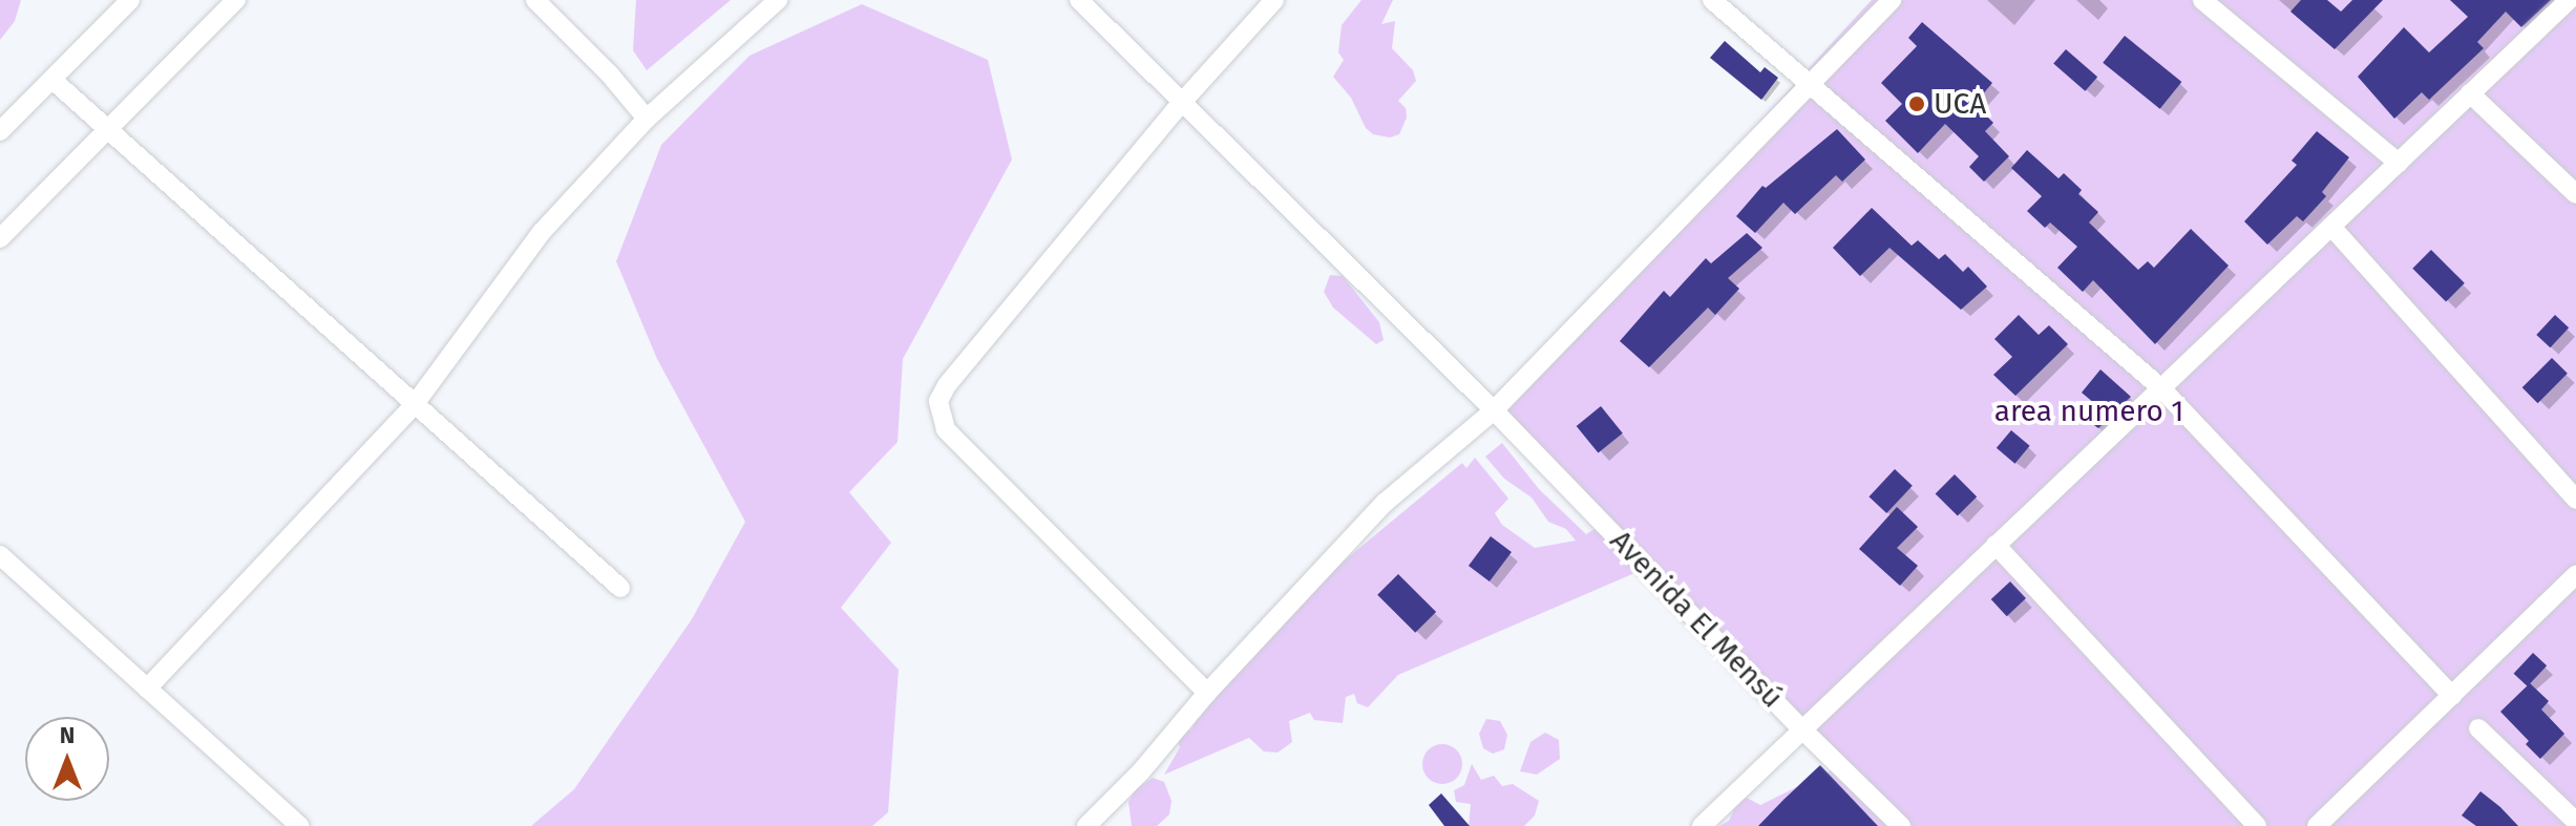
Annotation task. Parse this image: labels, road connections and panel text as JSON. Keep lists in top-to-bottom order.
{
  "streets": {
    "street": ["Avenida El Mensú"]
  },
  "parks": ["area numero 1"],
  "places": ["UCA"],
  "north": "top"
}
